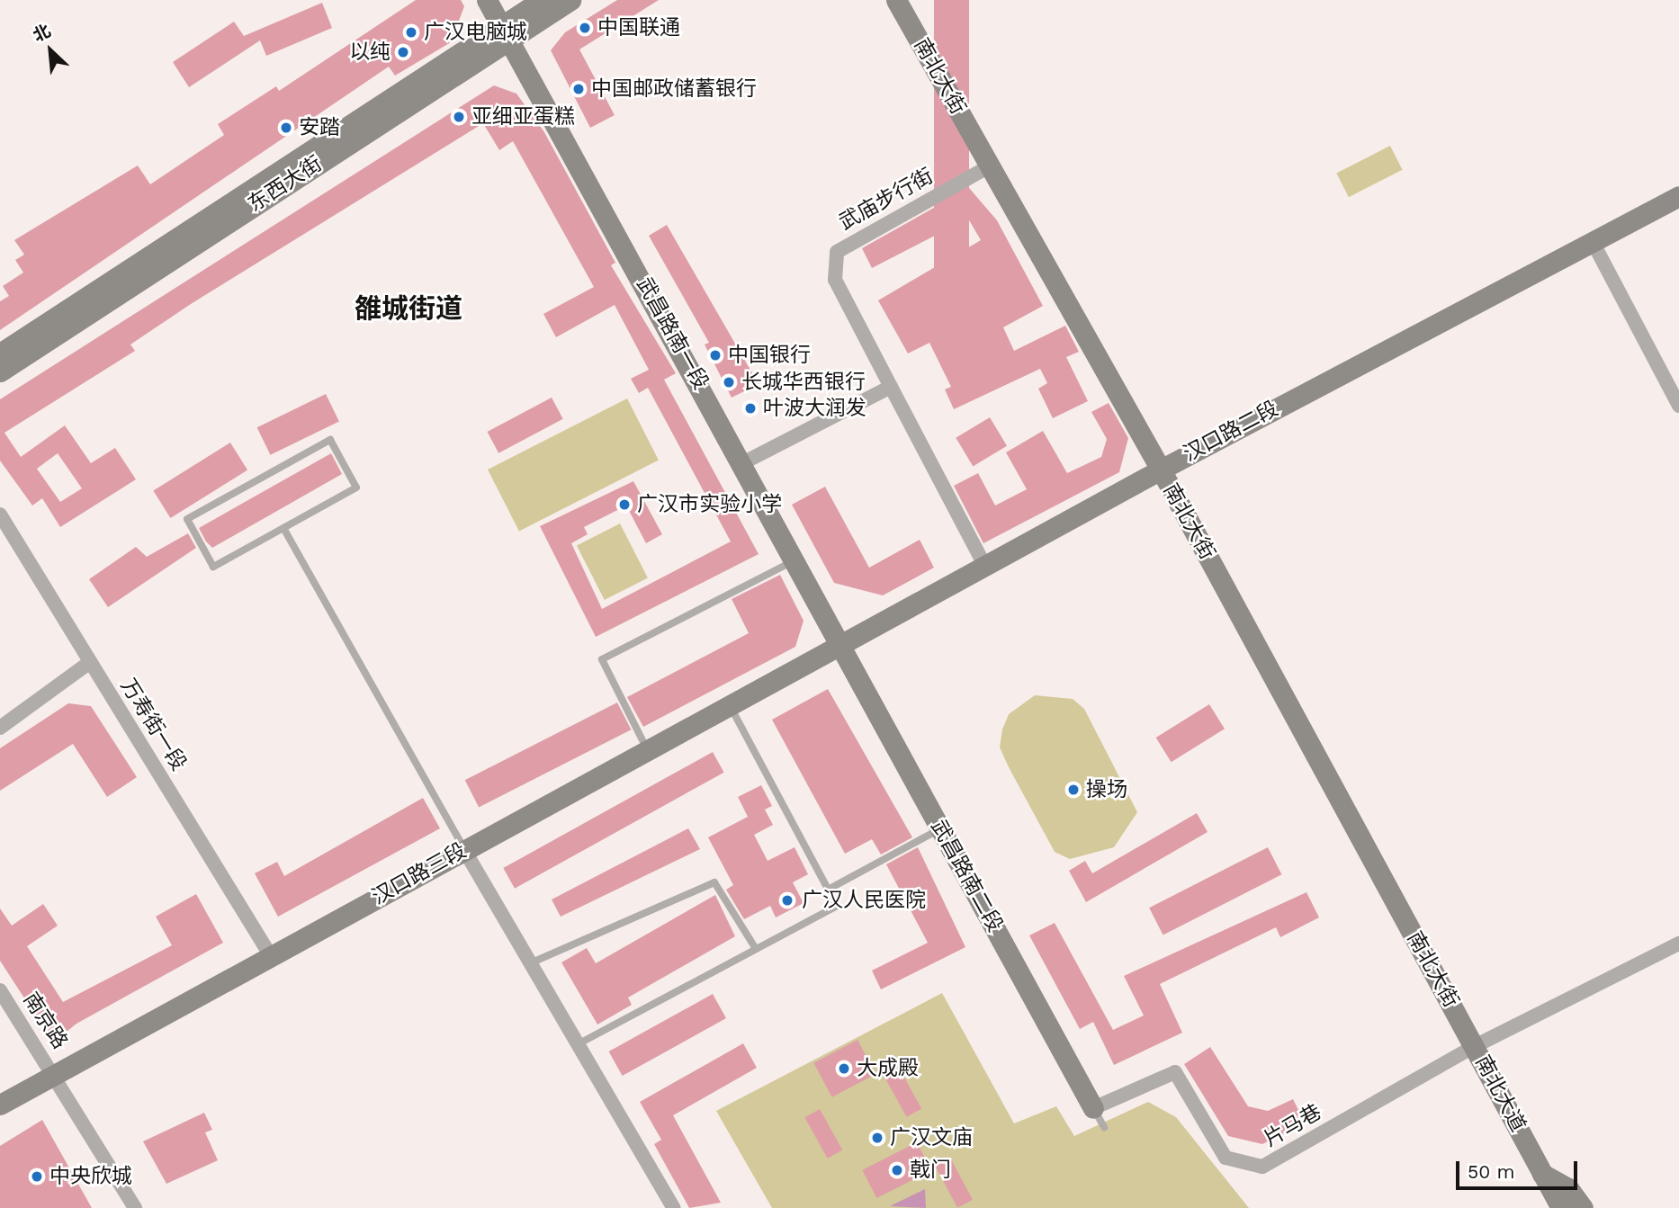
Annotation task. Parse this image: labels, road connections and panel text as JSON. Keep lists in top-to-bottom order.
{
  "streets": {
    "street": [
      "南北大街",
      "东西大街",
      "武庙步行街",
      "武昌路南一段",
      "汉口路二段",
      "万寿街一段",
      "汉口路三段",
      "武昌路南二段",
      "南京路",
      "南北大道",
      "片马巷"
    ]
  },
  "crossings": [
    ["南北大街", "武庙步行街"],
    ["南北大街", "汉口路二段"],
    ["南北大街", "南北大道"],
    ["南北大街", "片马巷"],
    ["东西大街", "武昌路南一段"],
    ["武庙步行街", "汉口路二段"],
    ["武昌路南一段", "汉口路二段"],
    ["武昌路南一段", "汉口路三段"],
    ["武昌路南一段", "武昌路南二段"],
    ["汉口路二段", "汉口路三段"],
    ["汉口路二段", "武昌路南二段"],
    ["万寿街一段", "汉口路三段"],
    ["汉口路三段", "武昌路南二段"],
    ["汉口路三段", "南京路"],
    ["武昌路南二段", "片马巷"],
    ["南北大道", "片马巷"]
  ],
  "districts": ["雒城街道"],
  "places": [
    "中国联通",
    "广汉电脑城",
    "以纯",
    "中国邮政储蓄银行",
    "亚细亚蛋糕",
    "安踏",
    "中国银行",
    "长城华西银行",
    "叶波大润发",
    "广汉市实验小学",
    "操场",
    "广汉人民医院",
    "大成殿",
    "广汉文庙",
    "戟门",
    "中央欣城"
  ],
  "scale_bar": "50 m",
  "north": "top left"
}
